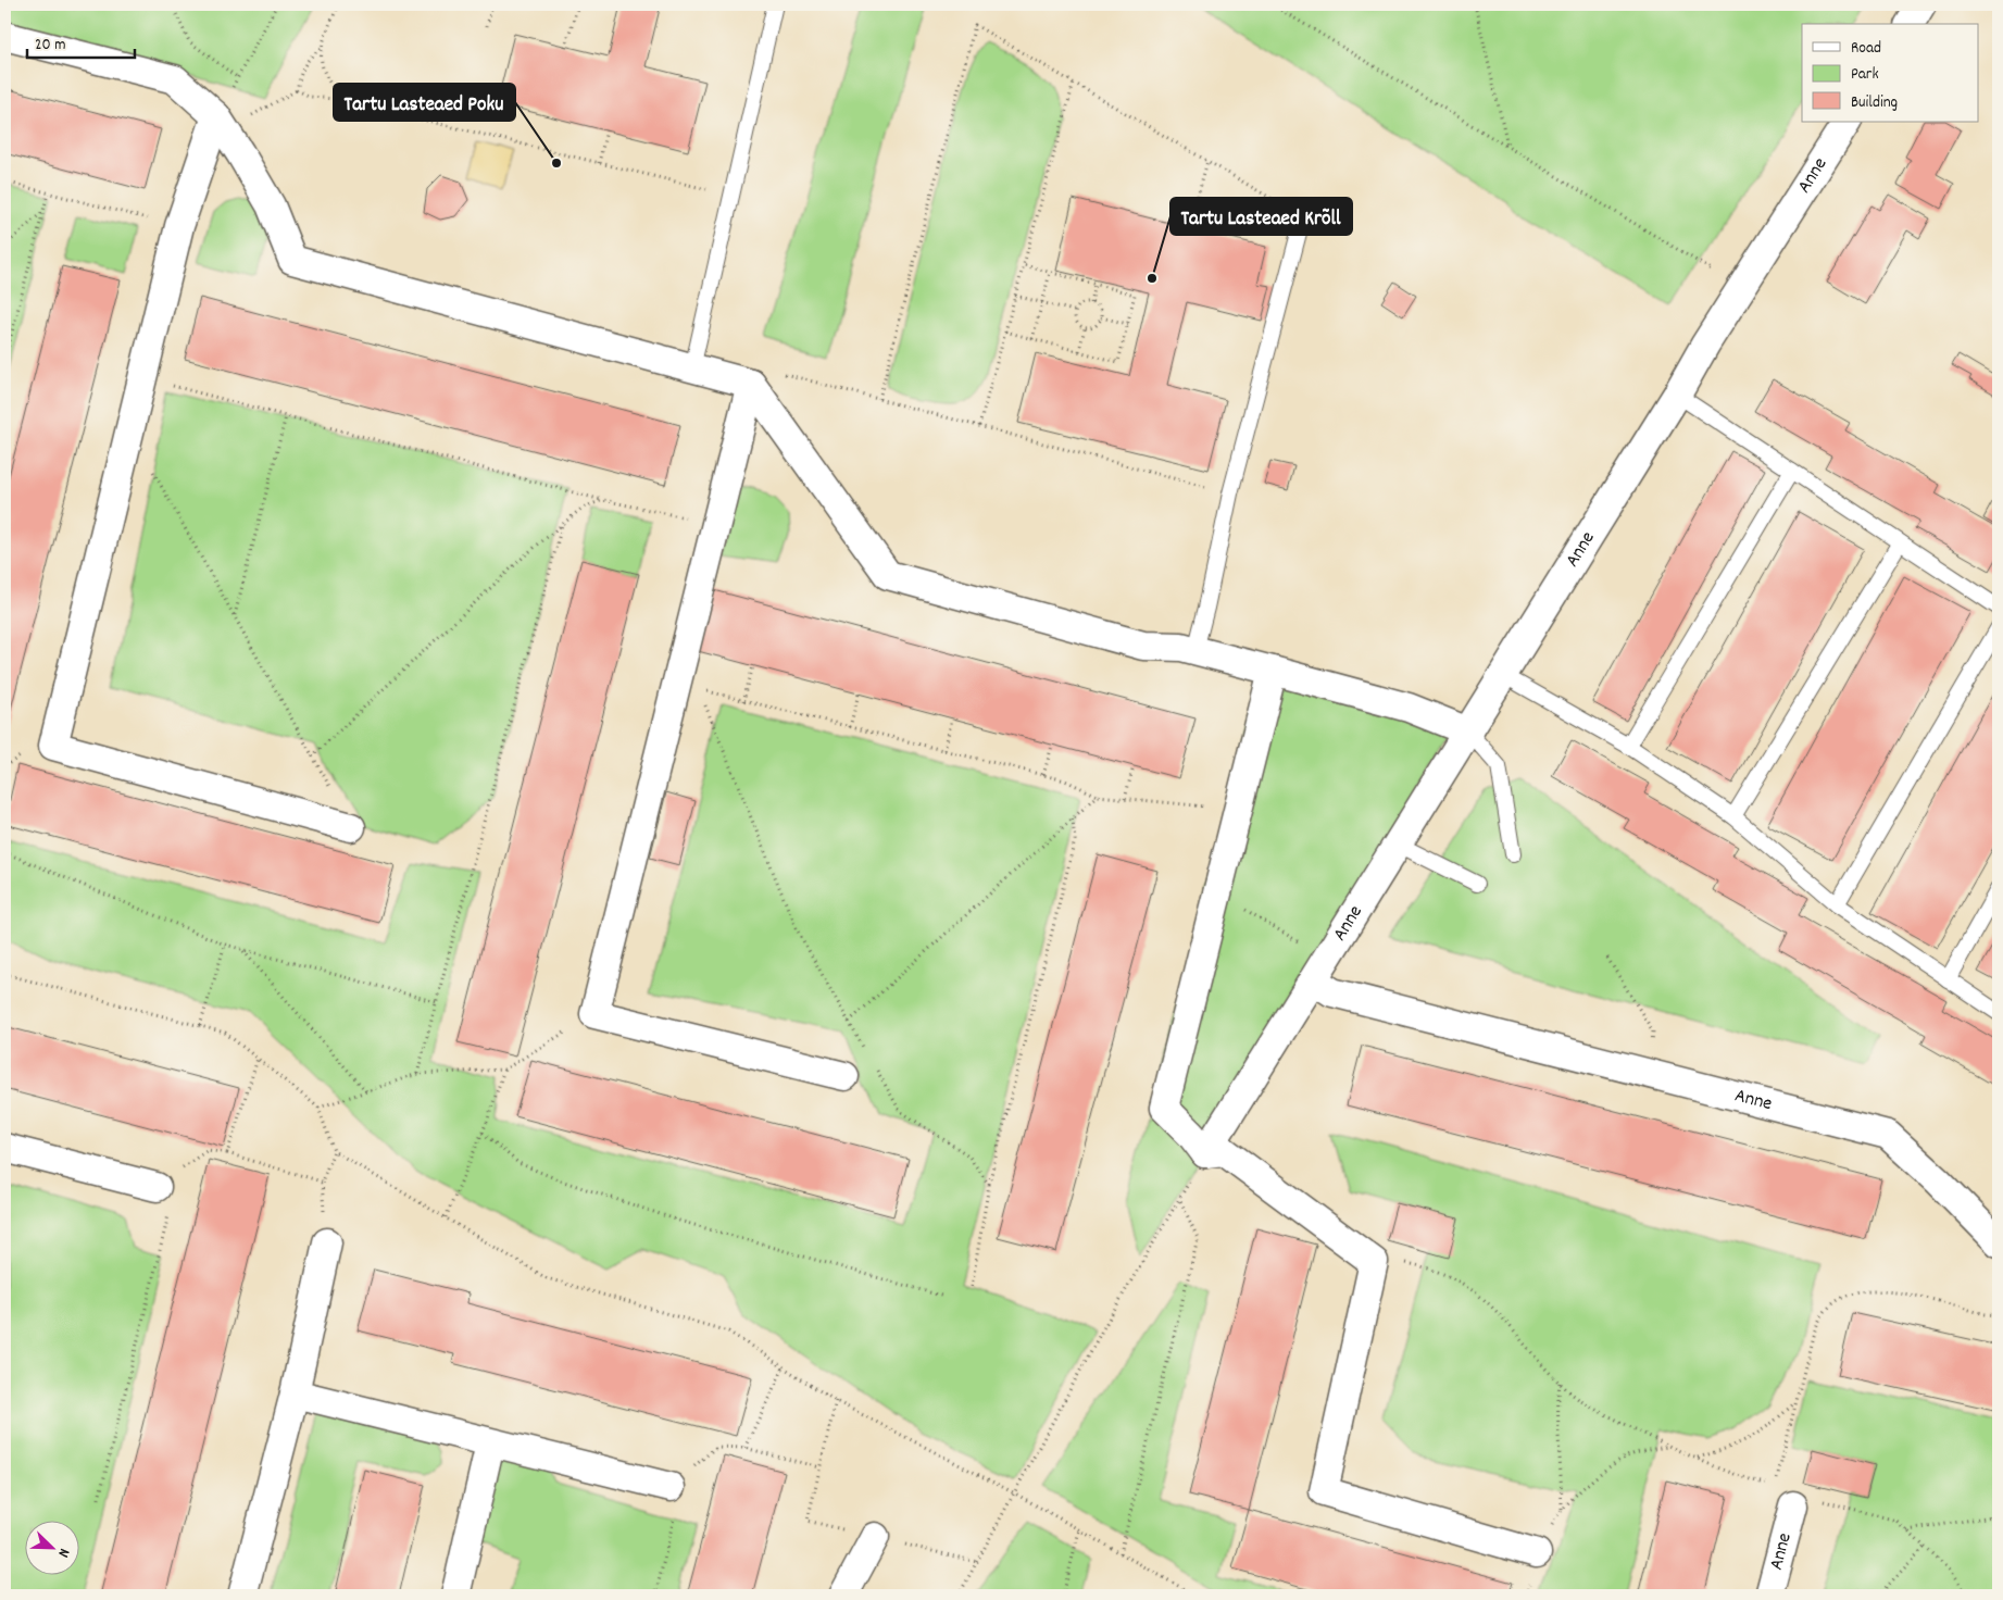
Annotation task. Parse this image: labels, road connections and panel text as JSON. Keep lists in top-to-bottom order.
{
  "streets": {
    "street": ["Anne"]
  },
  "places": ["Tartu Lasteaed Poku", "Tartu Lasteaed Krõll"],
  "legend": ["Road", "Park", "Building"],
  "scale_bar": "20 m",
  "north": "bottom right"
}
